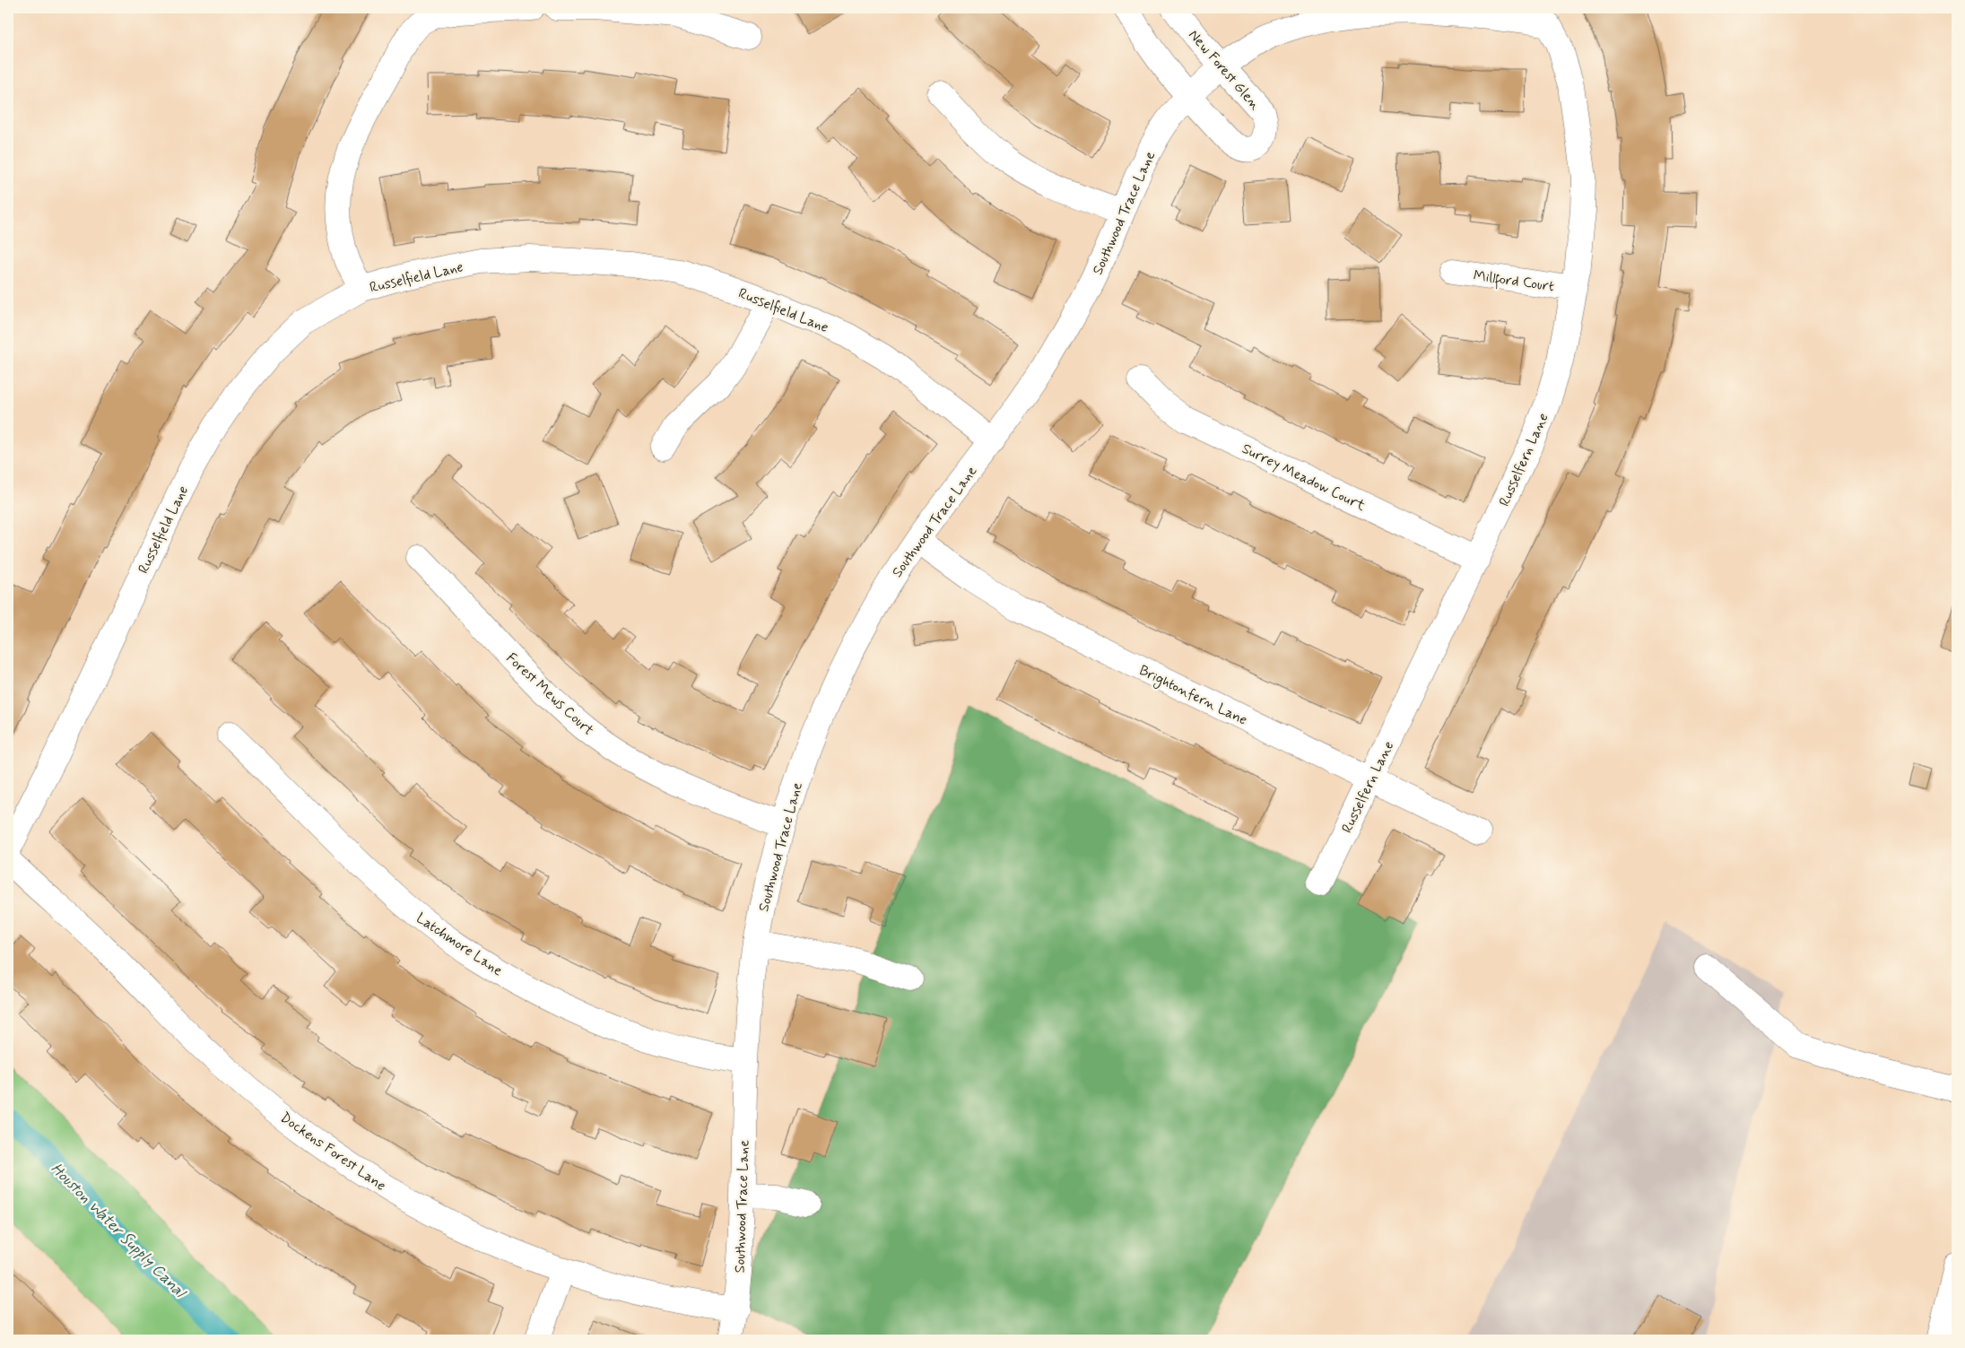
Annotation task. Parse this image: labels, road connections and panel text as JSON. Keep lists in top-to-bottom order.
{
  "streets": {
    "street": [
      "New Forest Glen",
      "Southwood Trace Lane",
      "Russelfield Lane",
      "Millford Court",
      "Russelfern Lane",
      "Surrey Meadow Court",
      "Forest Mews Court",
      "Brightonfern Lane",
      "Latchmore Lane",
      "Dockens Forest Lane"
    ]
  },
  "crossings": [
    ["New Forest Glen", "Southwood Trace Lane"],
    ["Southwood Trace Lane", "Russelfield Lane"],
    ["Southwood Trace Lane", "Russelfern Lane"],
    ["Southwood Trace Lane", "Forest Mews Court"],
    ["Southwood Trace Lane", "Brightonfern Lane"],
    ["Southwood Trace Lane", "Latchmore Lane"],
    ["Southwood Trace Lane", "Dockens Forest Lane"],
    ["Millford Court", "Russelfern Lane"],
    ["Russelfern Lane", "Surrey Meadow Court"],
    ["Russelfern Lane", "Brightonfern Lane"]
  ],
  "water": ["Houston Water Supply Canal"]
}
